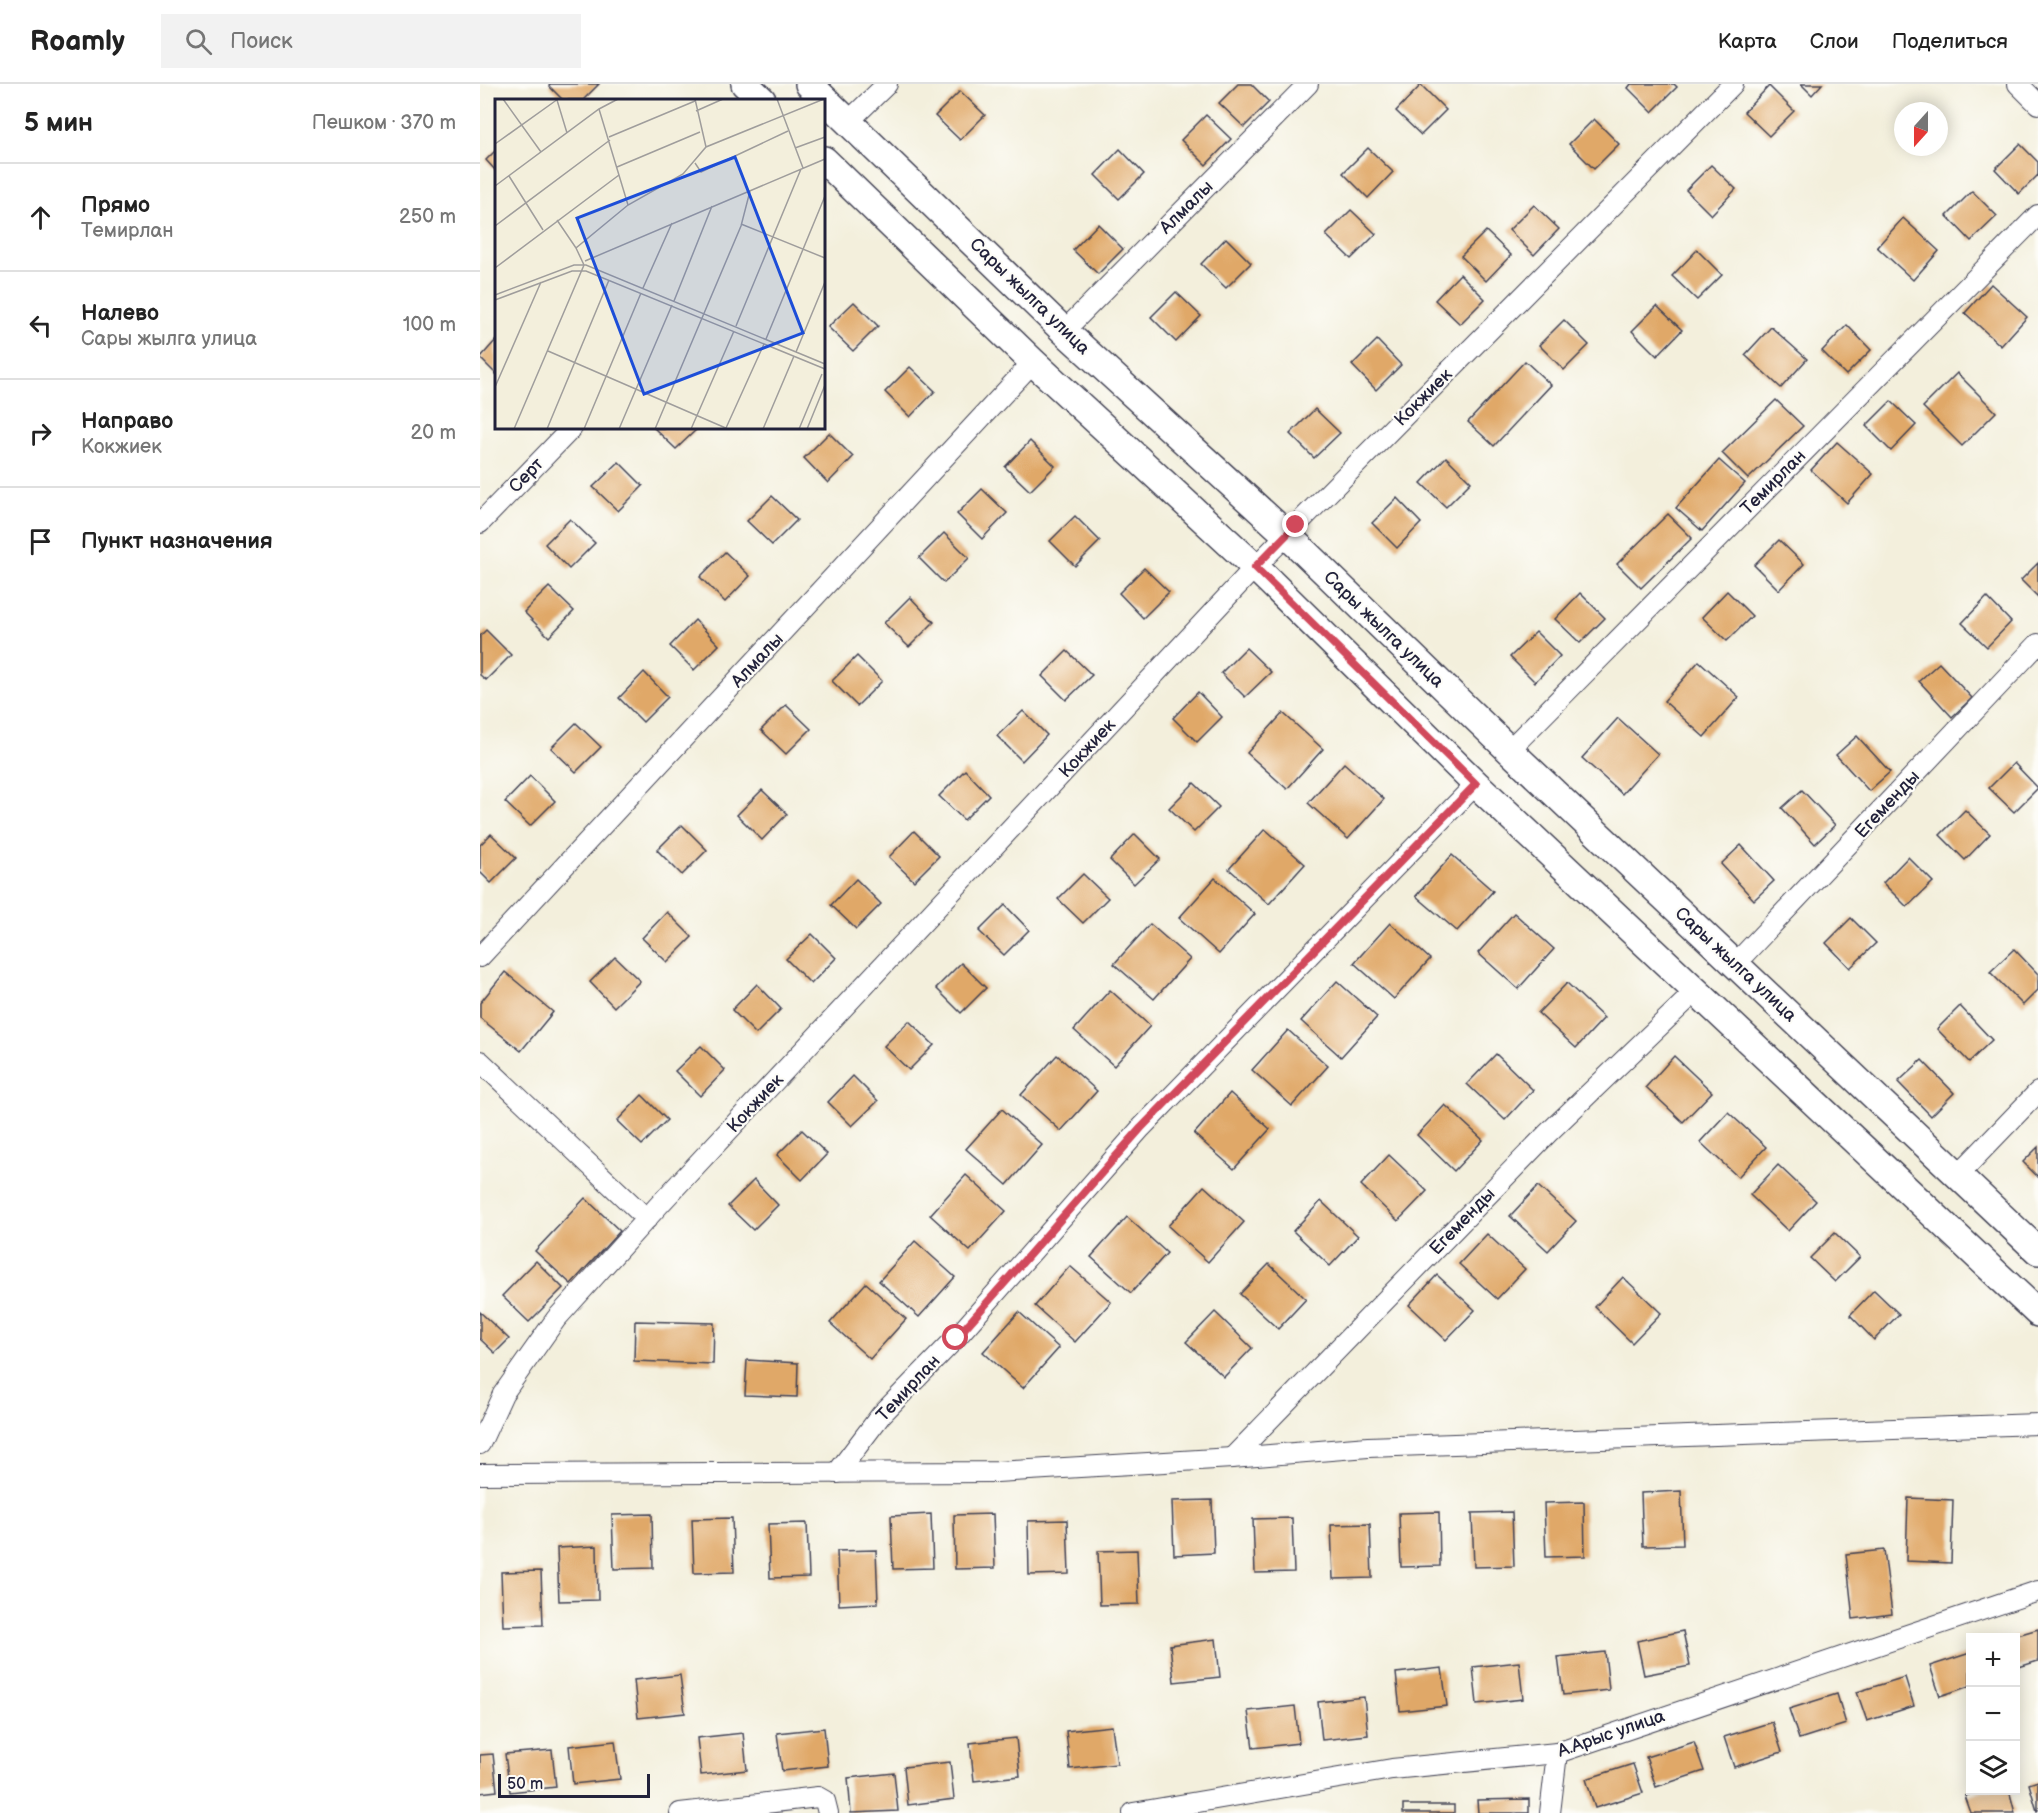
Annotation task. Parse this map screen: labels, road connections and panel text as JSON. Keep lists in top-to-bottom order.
{
  "streets": {
    "street": [
      "Алмалы",
      "Сары жылга улица",
      "Кокжиек",
      "Серт",
      "Темирлан",
      "Егеменды",
      "А.Арыс улица"
    ]
  },
  "crossings": [
    ["Алмалы", "Сары жылга улица"],
    ["Сары жылга улица", "Кокжиек"],
    ["Сары жылга улица", "Темирлан"],
    ["Сары жылга улица", "Егеменды"]
  ],
  "scale_bar": "50 m",
  "north": "bottom",
  "page": {
    "header": "Roamly",
    "search": "Поиск",
    "nav": ["Карта", "Слои", "Поделиться"],
    "heading": ["5 мин", "Пешком · 370 m"],
    "list": [
      ["Прямо", "Темирлан", "250 m"],
      ["Налево", "Сары жылга улица", "100 m"],
      ["Направо", "Кокжиек", "20 m"],
      "Пункт назначения"
    ],
    "map_buttons": ["+", "−"],
    "scale": "50 m"
  }
}
